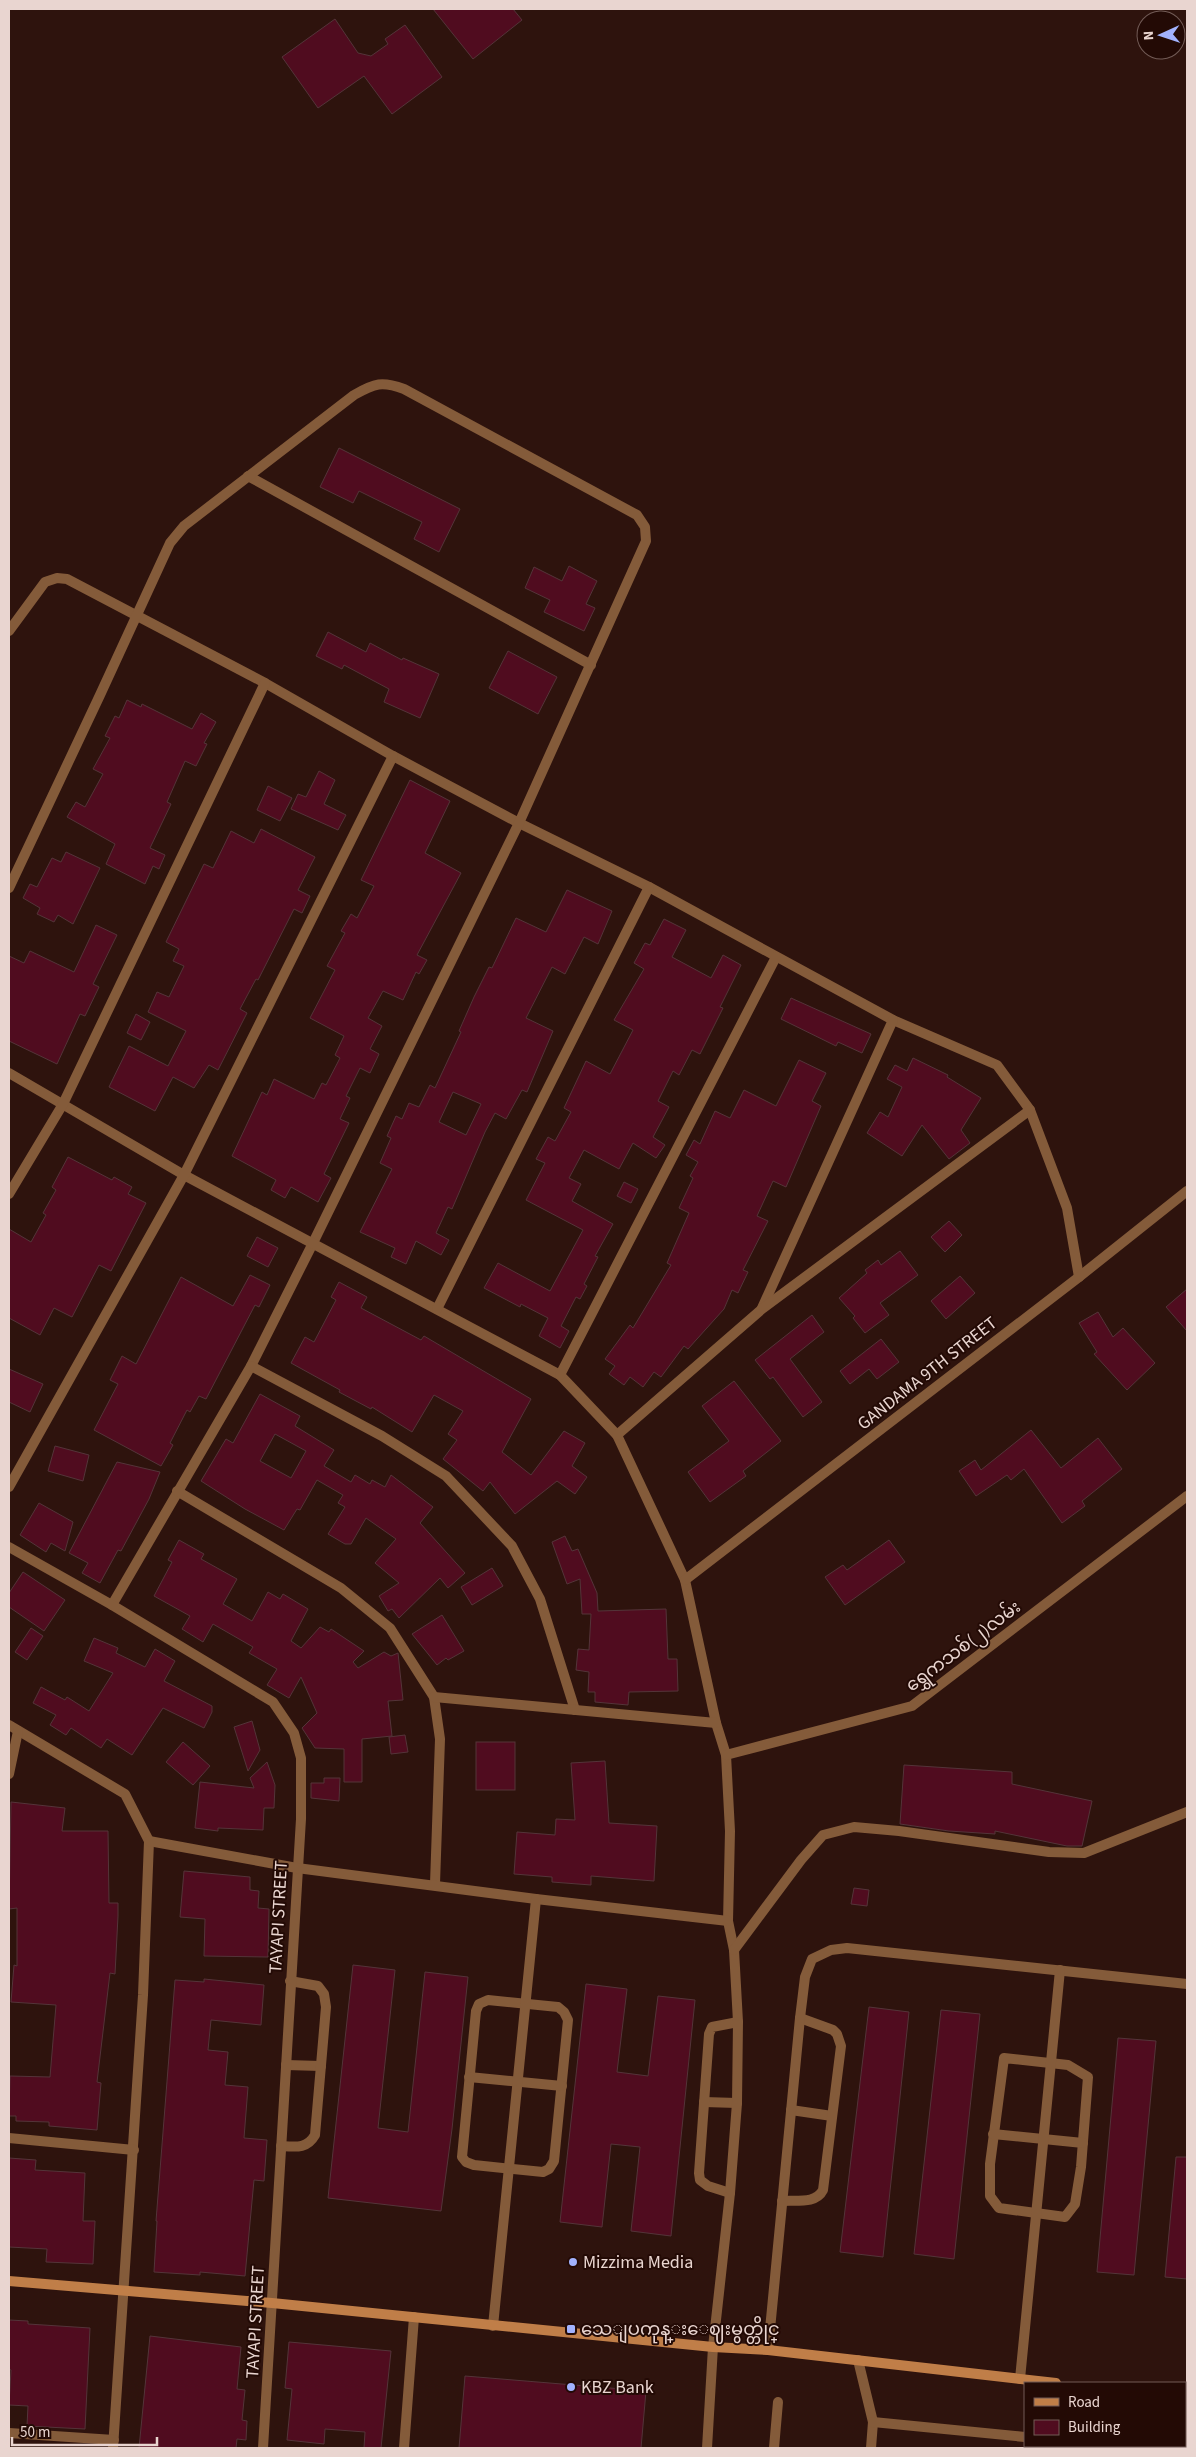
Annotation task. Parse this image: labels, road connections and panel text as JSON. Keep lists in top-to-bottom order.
{
  "streets": {
    "street": ["GANDAMA 9TH STREET", "ရွှေကသစ်(၂)လမ်း", "TAYAPI STREET"]
  },
  "places": {
    "other": ["Mizzima Media", "KBZ Bank"],
    "transit": ["သေျပကုန္းေဈးမွတ္တိုင္"]
  },
  "legend": ["Road", "Building"],
  "scale_bar": "50 m",
  "north": "left"
}
